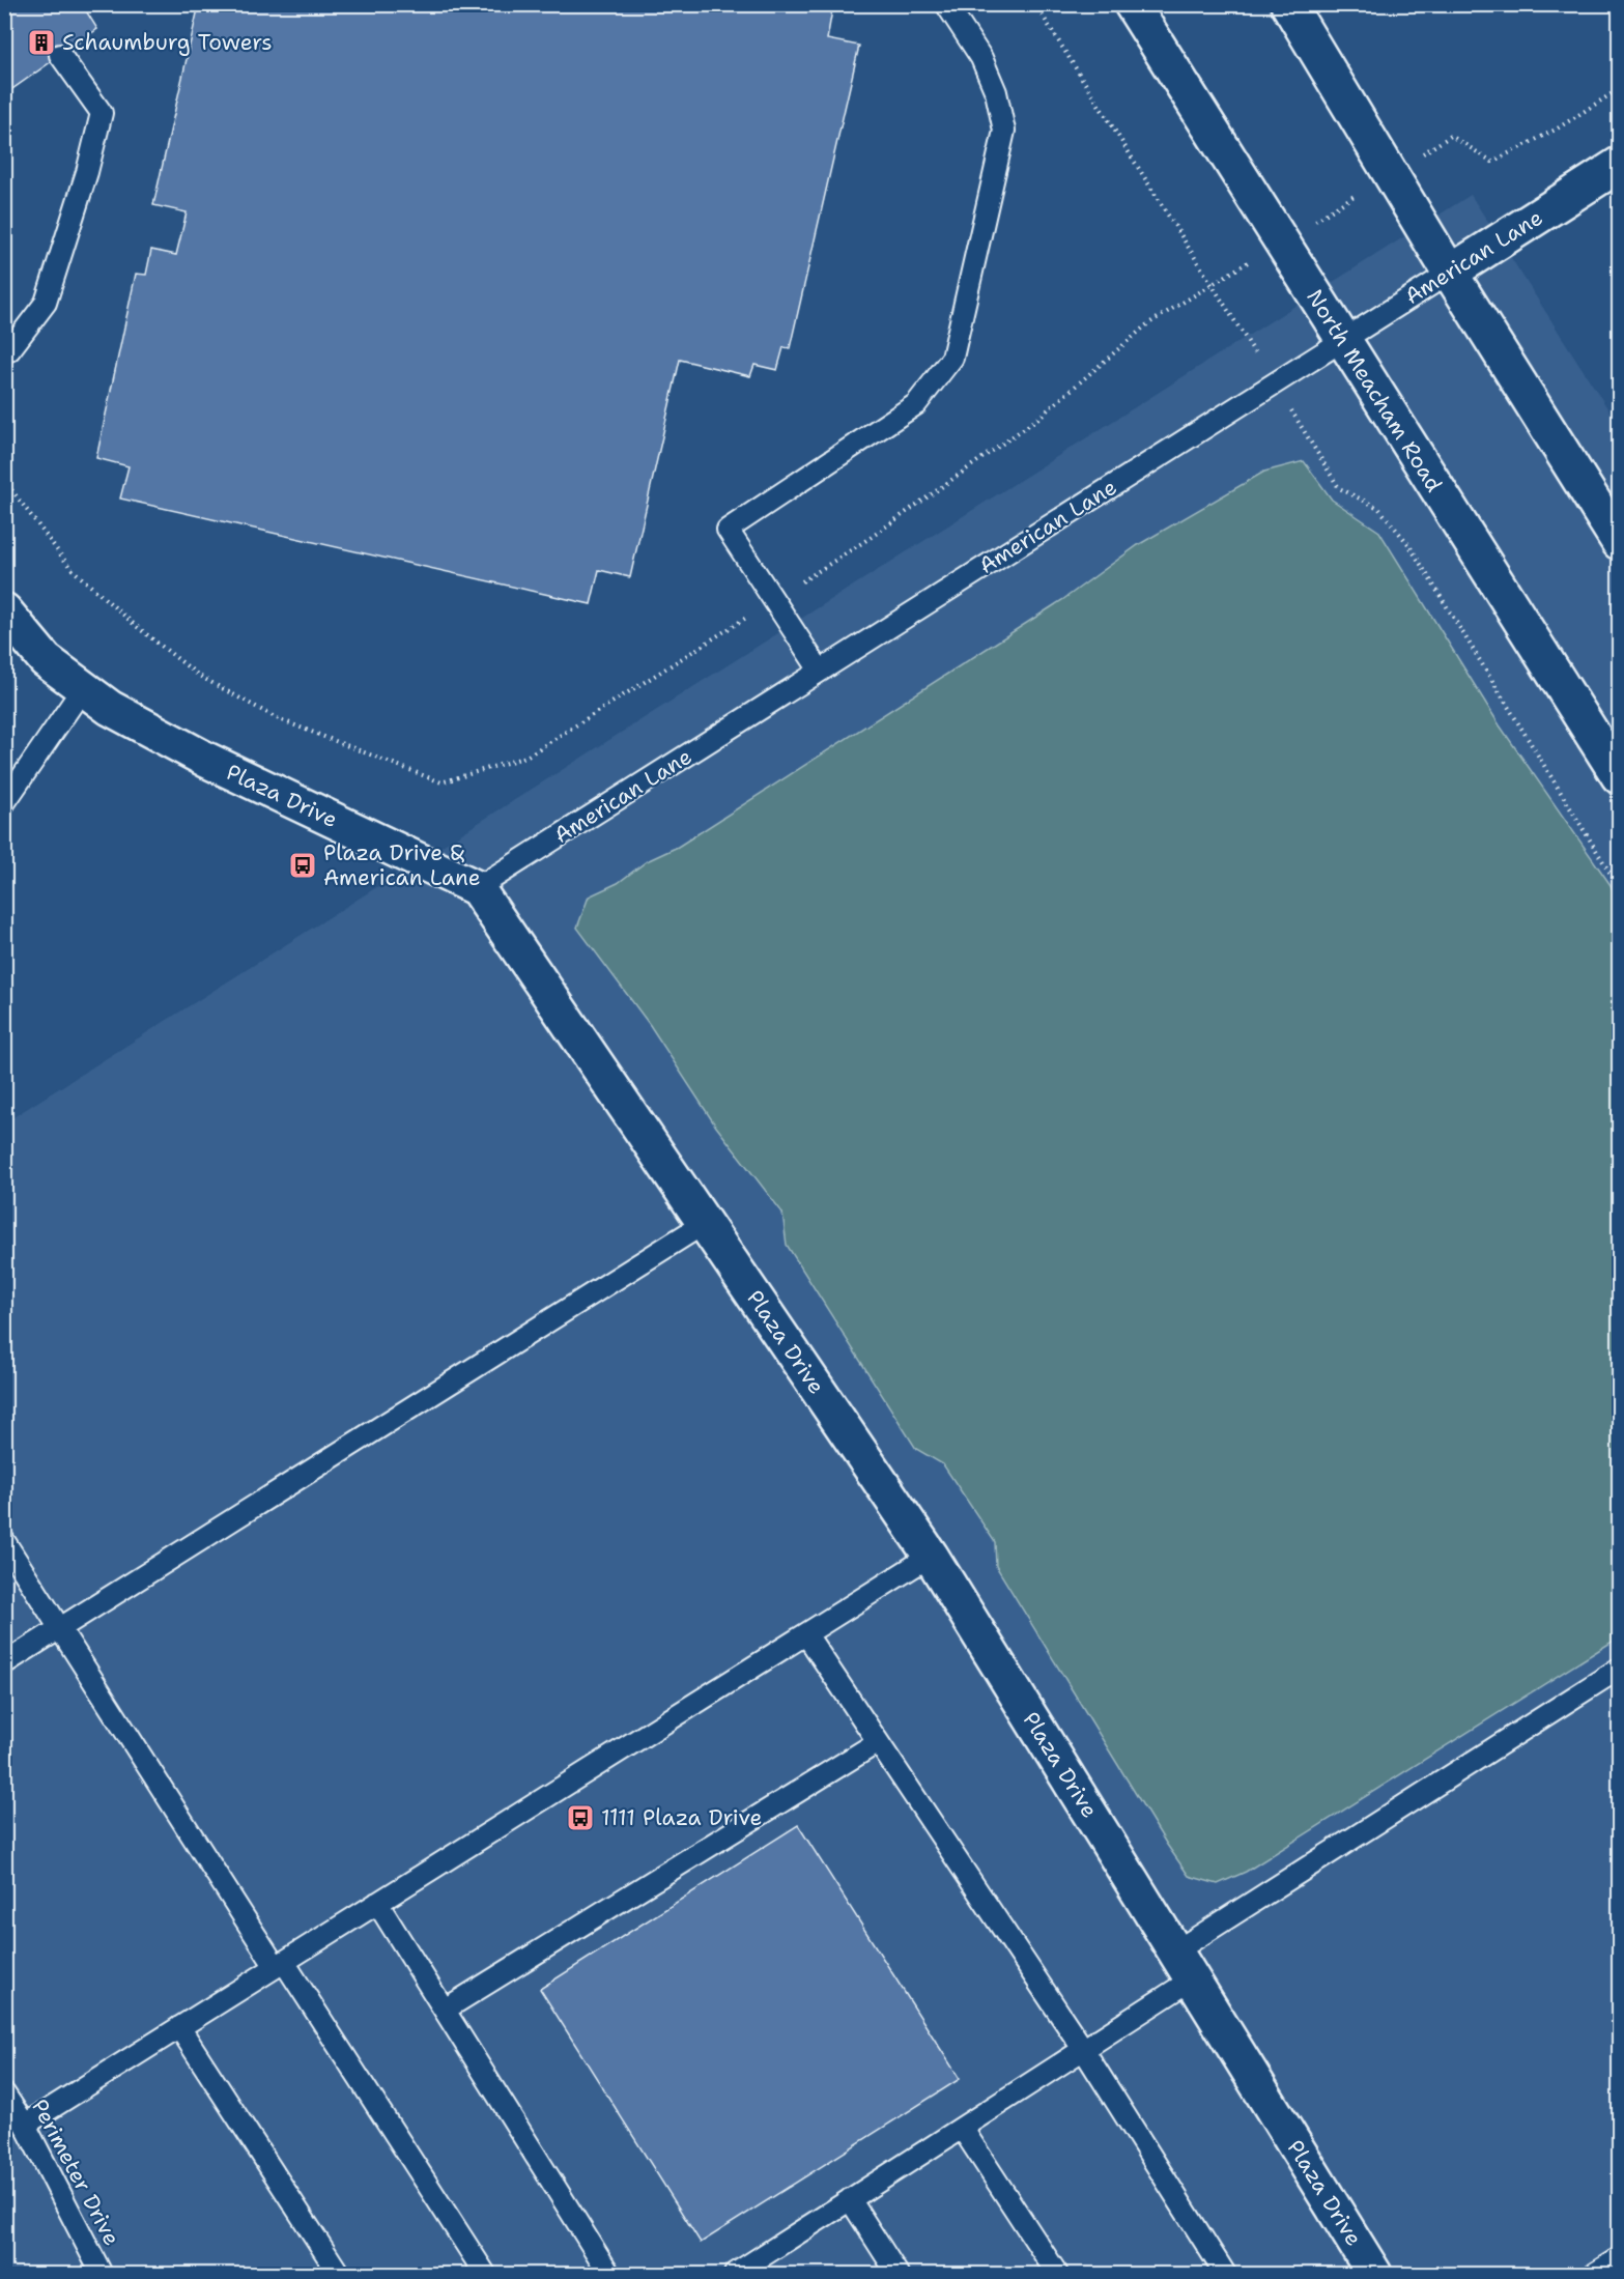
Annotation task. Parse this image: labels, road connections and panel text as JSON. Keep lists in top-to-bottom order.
{
  "streets": {
    "street": ["American Lane", "North Meacham Road", "Plaza Drive"],
    "lane": ["Perimeter Drive"]
  },
  "crossings": [
    ["American Lane", "North Meacham Road"],
    ["American Lane", "Plaza Drive"]
  ],
  "places": {
    "building": ["Schaumburg Towers"],
    "bus stop": ["Plaza Drive & American Lane", "1111 Plaza Drive"]
  }
}
